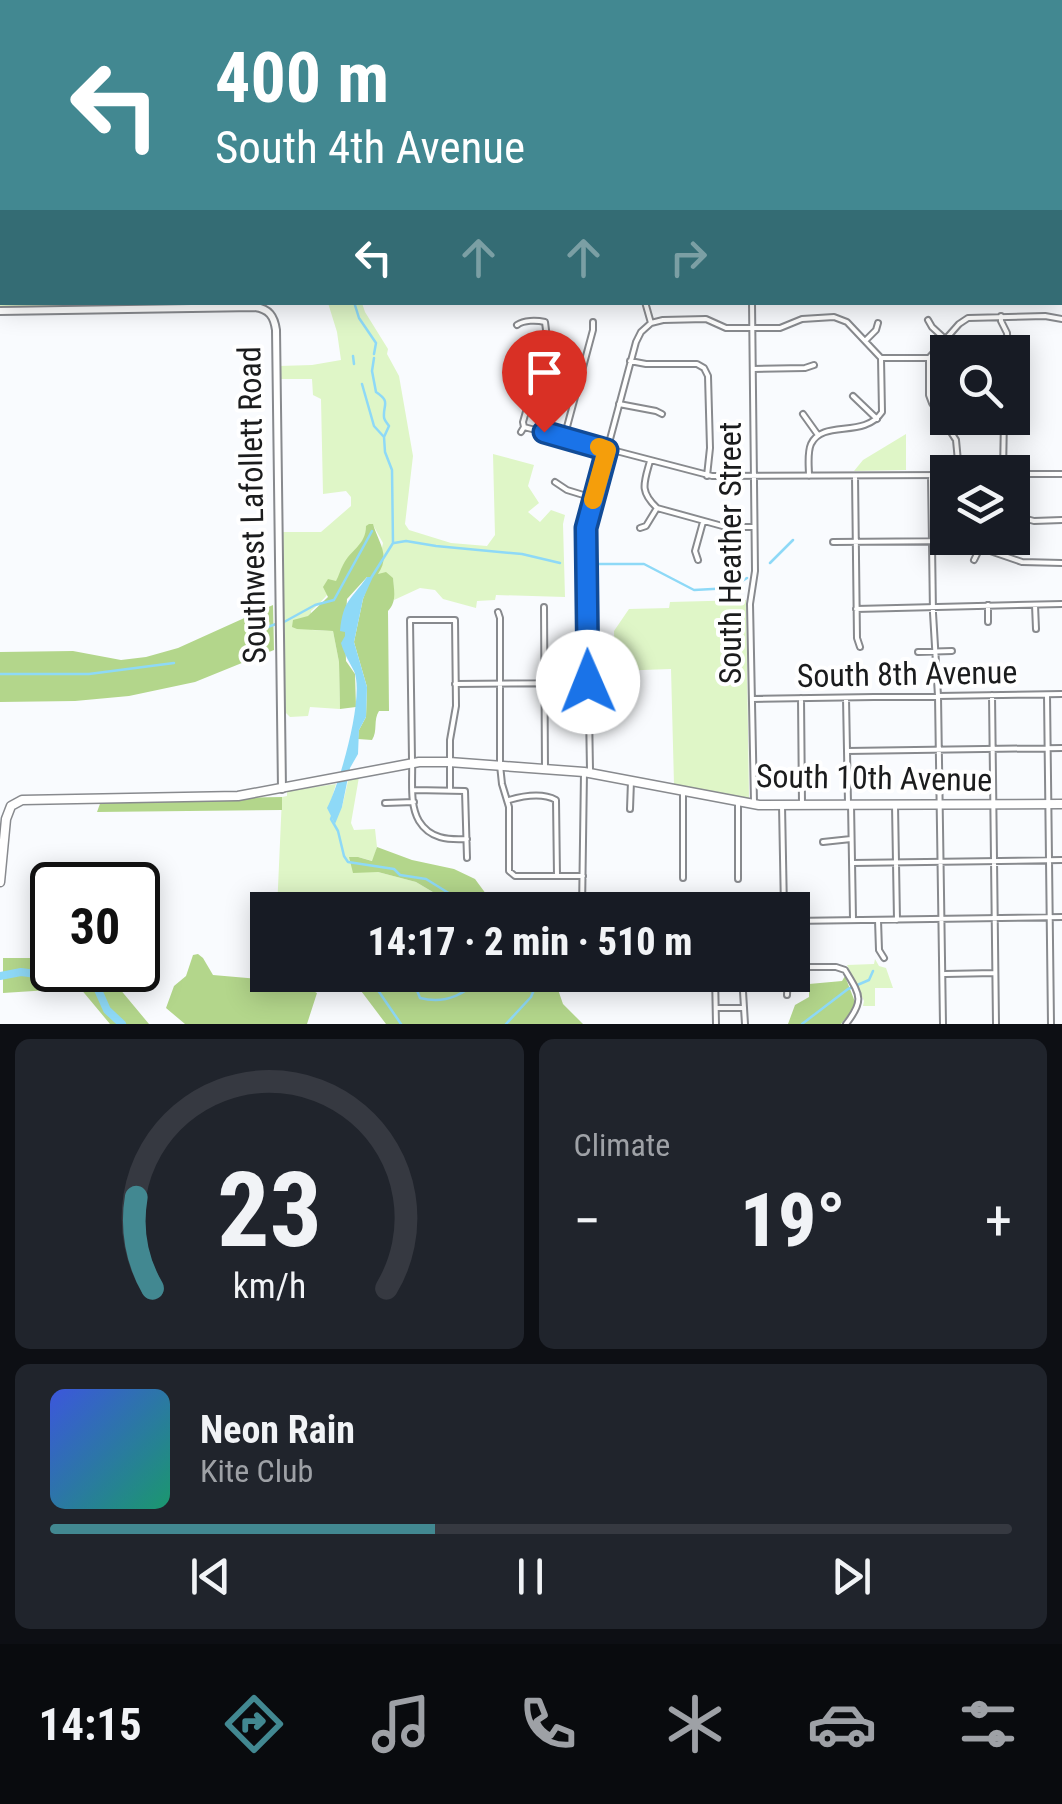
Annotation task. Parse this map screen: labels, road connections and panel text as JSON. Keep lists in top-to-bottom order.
{
  "streets": {
    "main road": ["South 10th Avenue"],
    "street": ["Southwest Lafollett Road", "South Heather Street", "South 8th Avenue"]
  },
  "crossings": [
    ["Southwest Lafollett Road", "South 10th Avenue"],
    ["South Heather Street", "South 8th Avenue"],
    ["South Heather Street", "South 10th Avenue"]
  ],
  "page": {
    "turn": ["400 m", "South 4th Avenue"],
    "limit": "30",
    "trip": "14:17 · 2 min · 510 m",
    "tile": "Climate",
    "heat": ["−", "19°", "+"],
    "song": ["Neon Rain", "Kite Club"],
    "tabs": "14:15",
    "gauge": ["23", "km/h"]
  }
}
